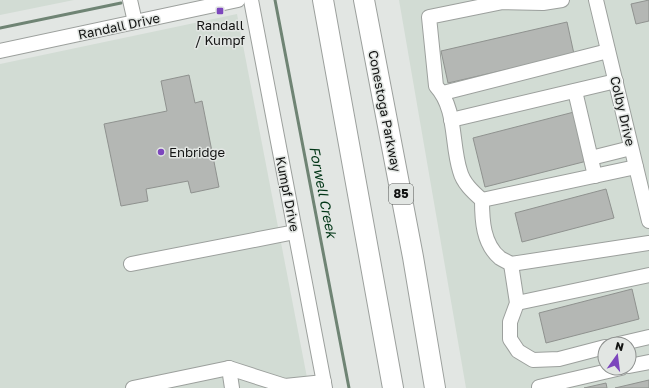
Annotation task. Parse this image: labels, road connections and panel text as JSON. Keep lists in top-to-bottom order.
{
  "streets": {
    "highway": ["Conestoga Parkway", "85"],
    "street": ["Randall Drive", "Colby Drive", "Kumpf Drive"]
  },
  "water": ["Forwell Creek"],
  "places": {
    "transit": ["Randall / Kumpf"],
    "other": ["Enbridge"]
  },
  "north": "top"
}
